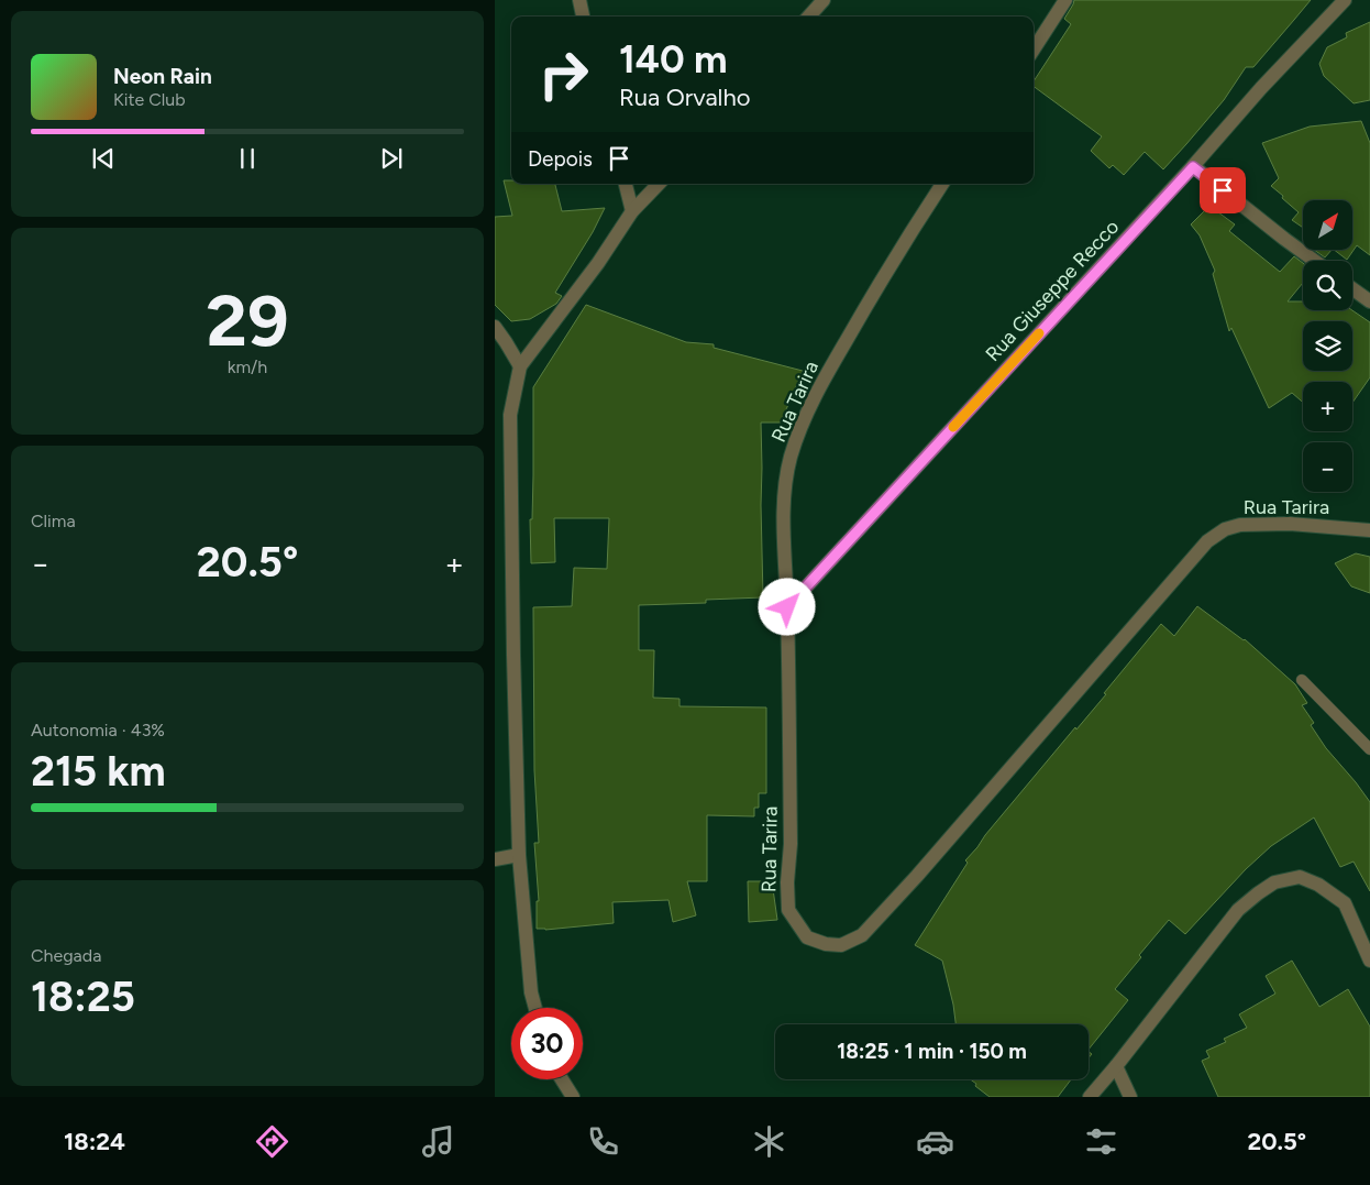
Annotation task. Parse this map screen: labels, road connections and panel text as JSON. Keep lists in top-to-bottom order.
{
  "streets": {
    "street": ["Rua Giuseppe Recco", "Rua Tarira"]
  },
  "crossings": [
    ["Rua Giuseppe Recco", "Rua Tarira"]
  ],
  "north": "top right",
  "page": {
    "turn": ["140 m", "Rua Orvalho"],
    "song": ["Neon Rain", "Kite Club"],
    "then": "Depois",
    "map_buttons": ["+", "−"],
    "tile": [
      ["29", "km/h"],
      "Clima",
      ["Autonomia · 43%", "215 km"],
      ["Chegada", "18:25"]
    ],
    "heat": ["−", "20.5°", "+"],
    "limit": "30",
    "trip": "18:25 · 1 min · 150 m",
    "tabs": ["18:24", "20.5°"]
  }
}
